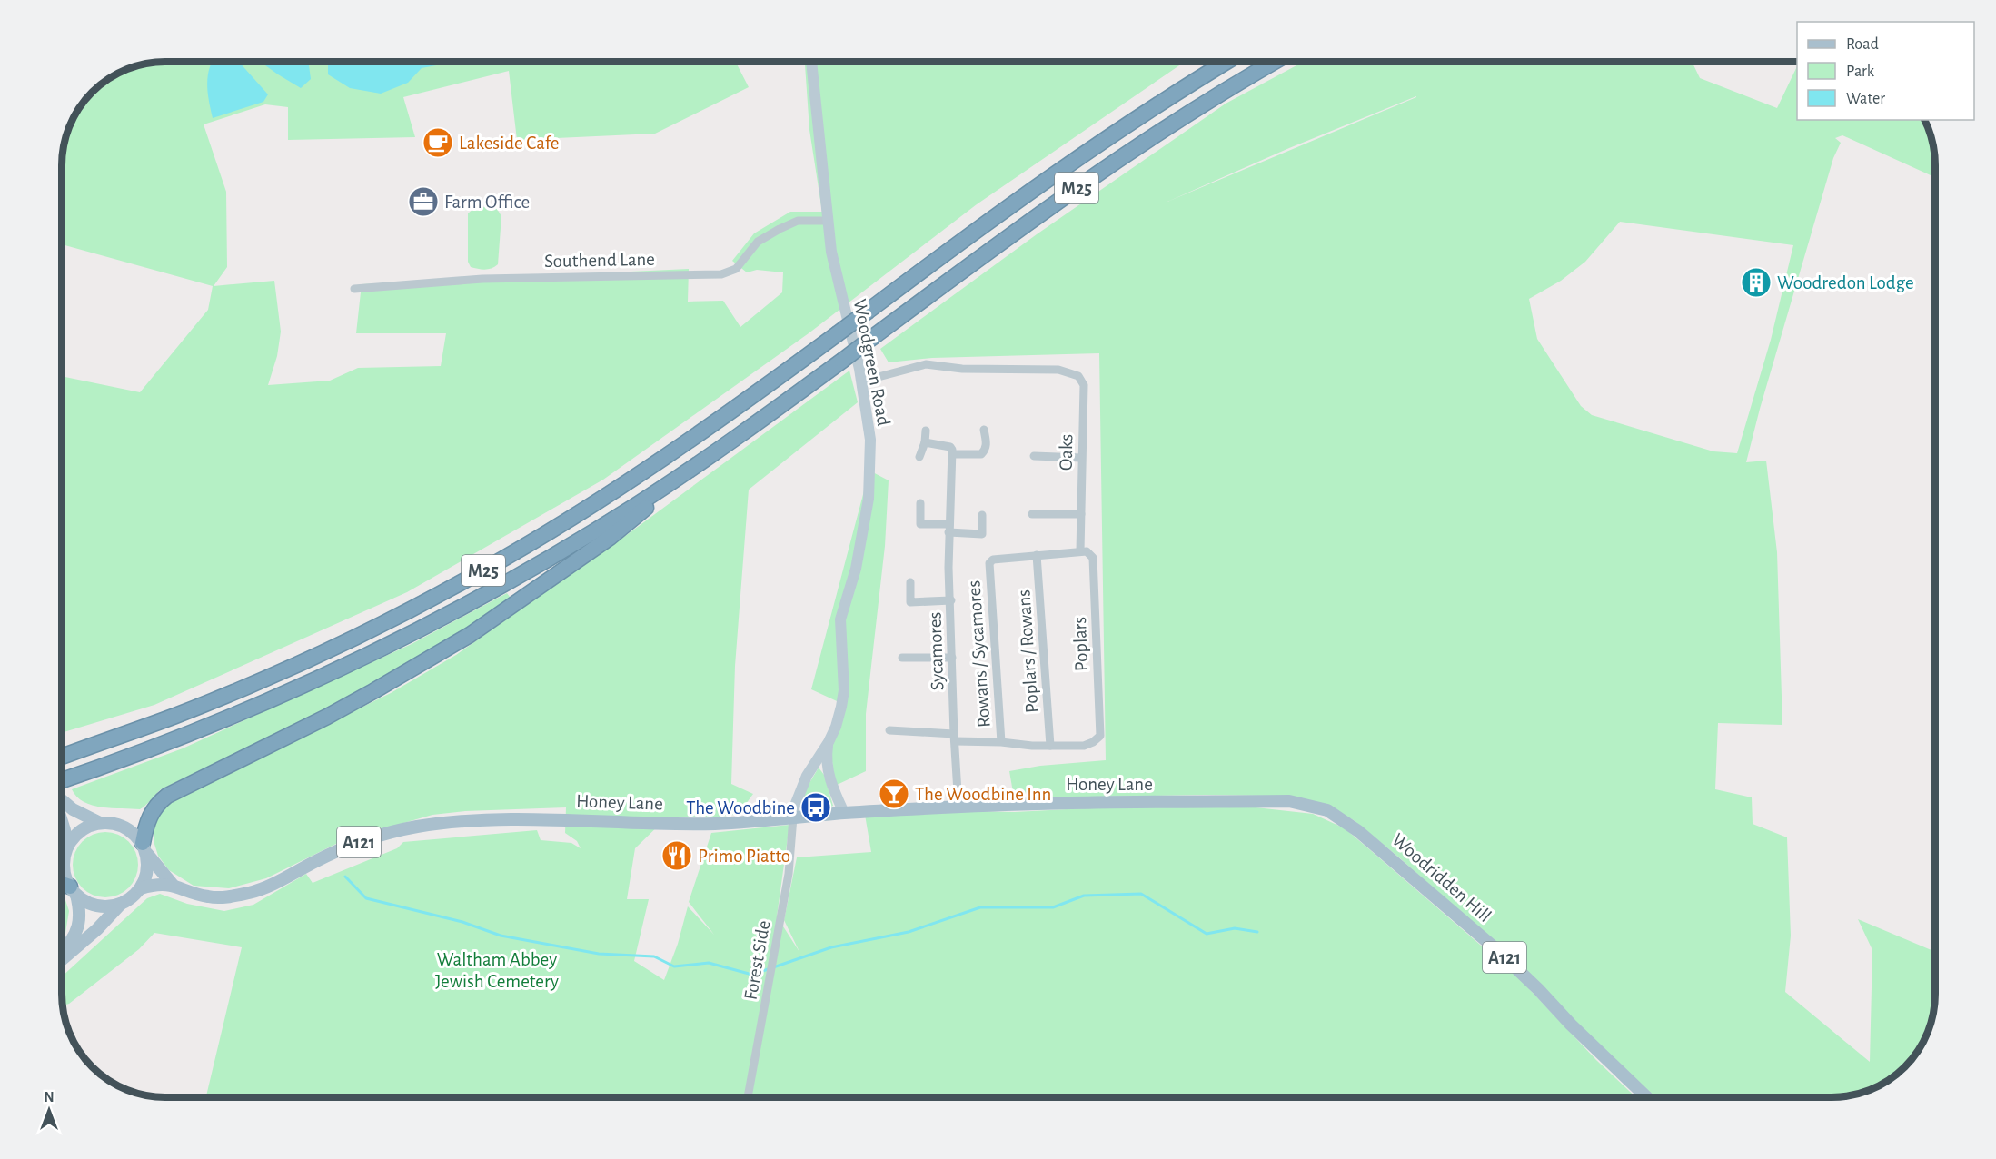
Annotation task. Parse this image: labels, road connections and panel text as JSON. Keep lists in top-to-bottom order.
{
  "streets": {
    "highway": ["M25"],
    "main road": ["Honey Lane", "A121", "Woodridden Hill"],
    "street": [
      "Southend Lane",
      "Woodgreen Road",
      "Oaks",
      "Poplars",
      "Sycamores",
      "Poplars / Rowans",
      "Rowans / Sycamores",
      "Forest Side"
    ]
  },
  "crossings": [
    ["M25", "Honey Lane"],
    ["Southend Lane", "Woodgreen Road"],
    ["Woodgreen Road", "Oaks"],
    ["Woodgreen Road", "Honey Lane"],
    ["Woodgreen Road", "Forest Side"],
    ["Oaks", "Poplars"],
    ["Poplars", "Poplars / Rowans"],
    ["Sycamores", "Honey Lane"],
    ["Poplars / Rowans", "Rowans / Sycamores"],
    ["Honey Lane", "Woodridden Hill"],
    ["Honey Lane", "Forest Side"]
  ],
  "parks": ["Waltham Abbey Jewish Cemetery"],
  "places": {
    "cafe": ["Lakeside Cafe"],
    "office": ["Farm Office"],
    "building": ["Woodredon Lodge"],
    "bar": ["The Woodbine Inn"],
    "bus stop": ["The Woodbine"],
    "restaurant": ["Primo Piatto"]
  },
  "legend": ["Road", "Park", "Water"],
  "north": "top"
}
